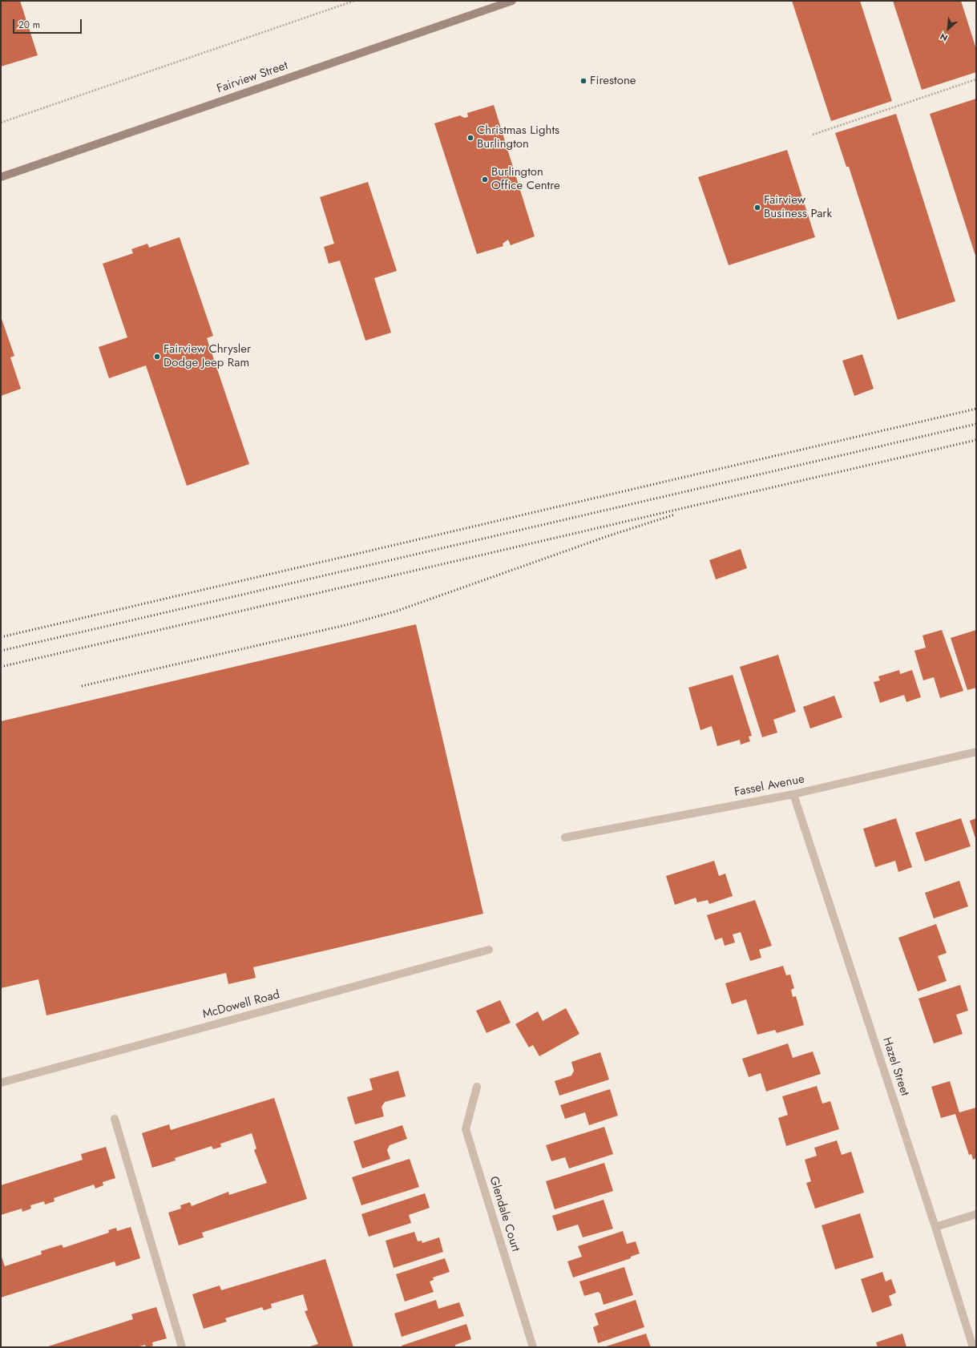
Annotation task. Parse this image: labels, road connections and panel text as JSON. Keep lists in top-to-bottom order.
{
  "streets": {
    "main road": ["Fairview Street"],
    "street": [
      "Fassel Avenue",
      "McDowell Road",
      "Hazel Street",
      "Glendale Court"
    ]
  },
  "crossings": [
    ["Fassel Avenue", "Hazel Street"]
  ],
  "places": [
    "Firestone",
    "Christmas Lights Burlington",
    "Burlington Office Centre",
    "Fairview Business Park",
    "Fairview Chrysler Dodge Jeep Ram"
  ],
  "scale_bar": "20 m",
  "north": "bottom left"
}
